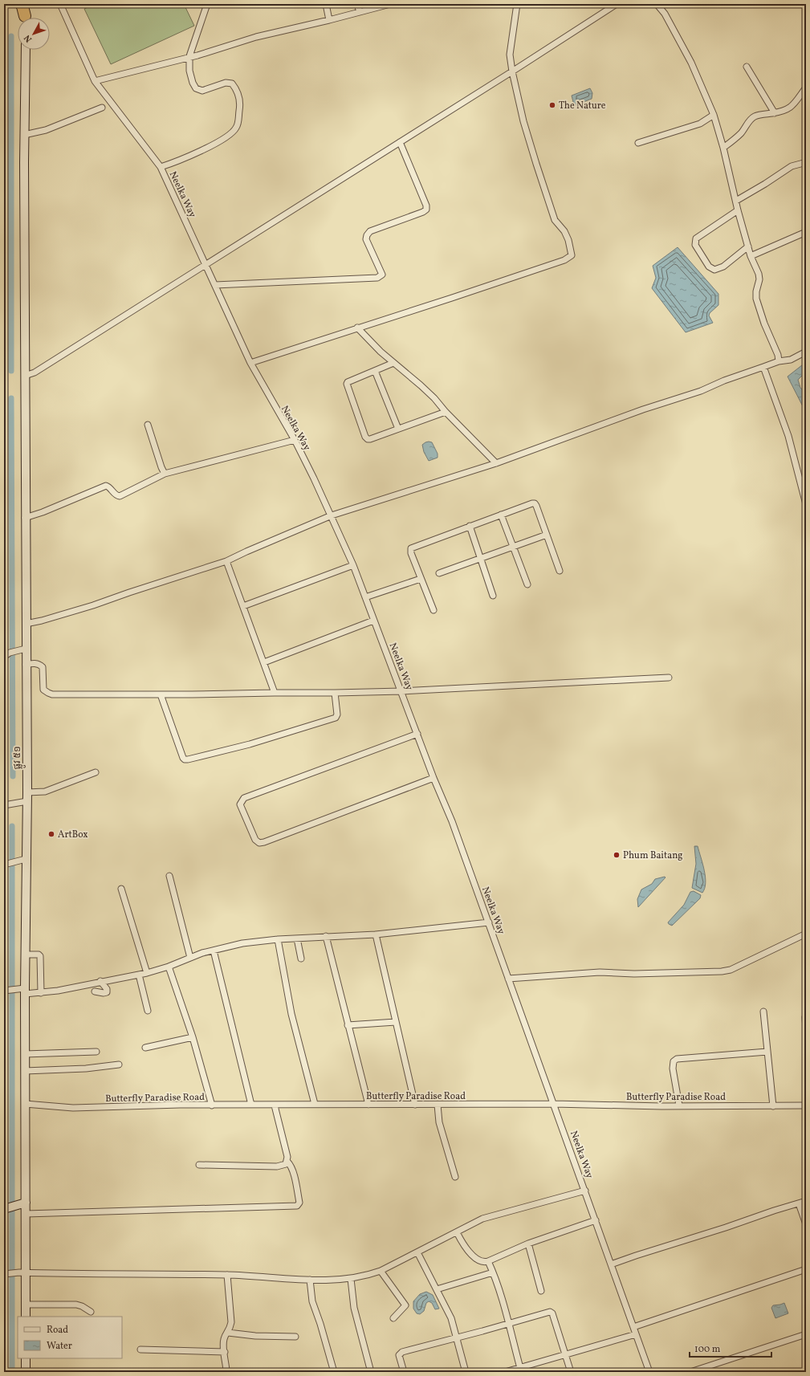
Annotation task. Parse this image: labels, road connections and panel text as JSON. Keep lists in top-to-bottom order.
{
  "streets": {
    "main road": ["ផ្លូវ ៥១"],
    "street": ["Neelka Way", "Butterfly Paradise Road"]
  },
  "crossings": [
    ["Neelka Way", "Butterfly Paradise Road"],
    ["ផ្លូវ ៥១", "Butterfly Paradise Road"]
  ],
  "places": ["The Nature", "ArtBox", "Phum Baitang"],
  "legend": ["Road", "Water"],
  "scale_bar": "100 m",
  "north": "bottom left"
}
